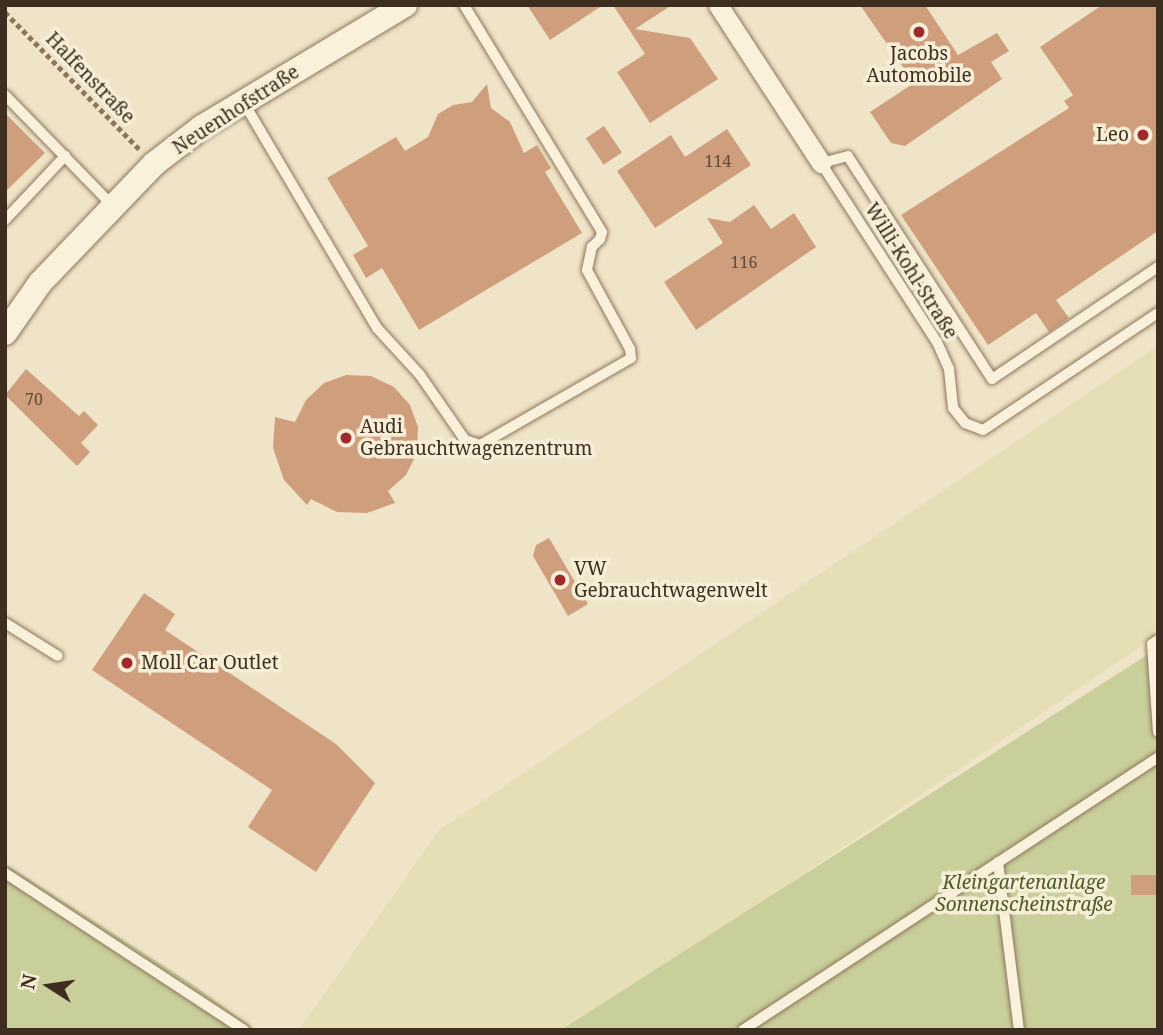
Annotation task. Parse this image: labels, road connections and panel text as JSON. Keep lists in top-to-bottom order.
{
  "streets": {
    "street": ["Neuenhofstraße"],
    "lane": ["Willi-Kohl-Straße"],
    "path": ["Halfenstraße"]
  },
  "crossings": [
    ["Halfenstraße", "Neuenhofstraße"]
  ],
  "parks": ["Kleingartenanlage Sonnenscheinstraße"],
  "places": [
    "Jacobs Automobile",
    "Leo",
    "Audi Gebrauchtwagenzentrum",
    "VW Gebrauchtwagenwelt",
    "Moll Car Outlet"
  ],
  "house_numbers": ["114", "116", "70"],
  "north": "left"
}
